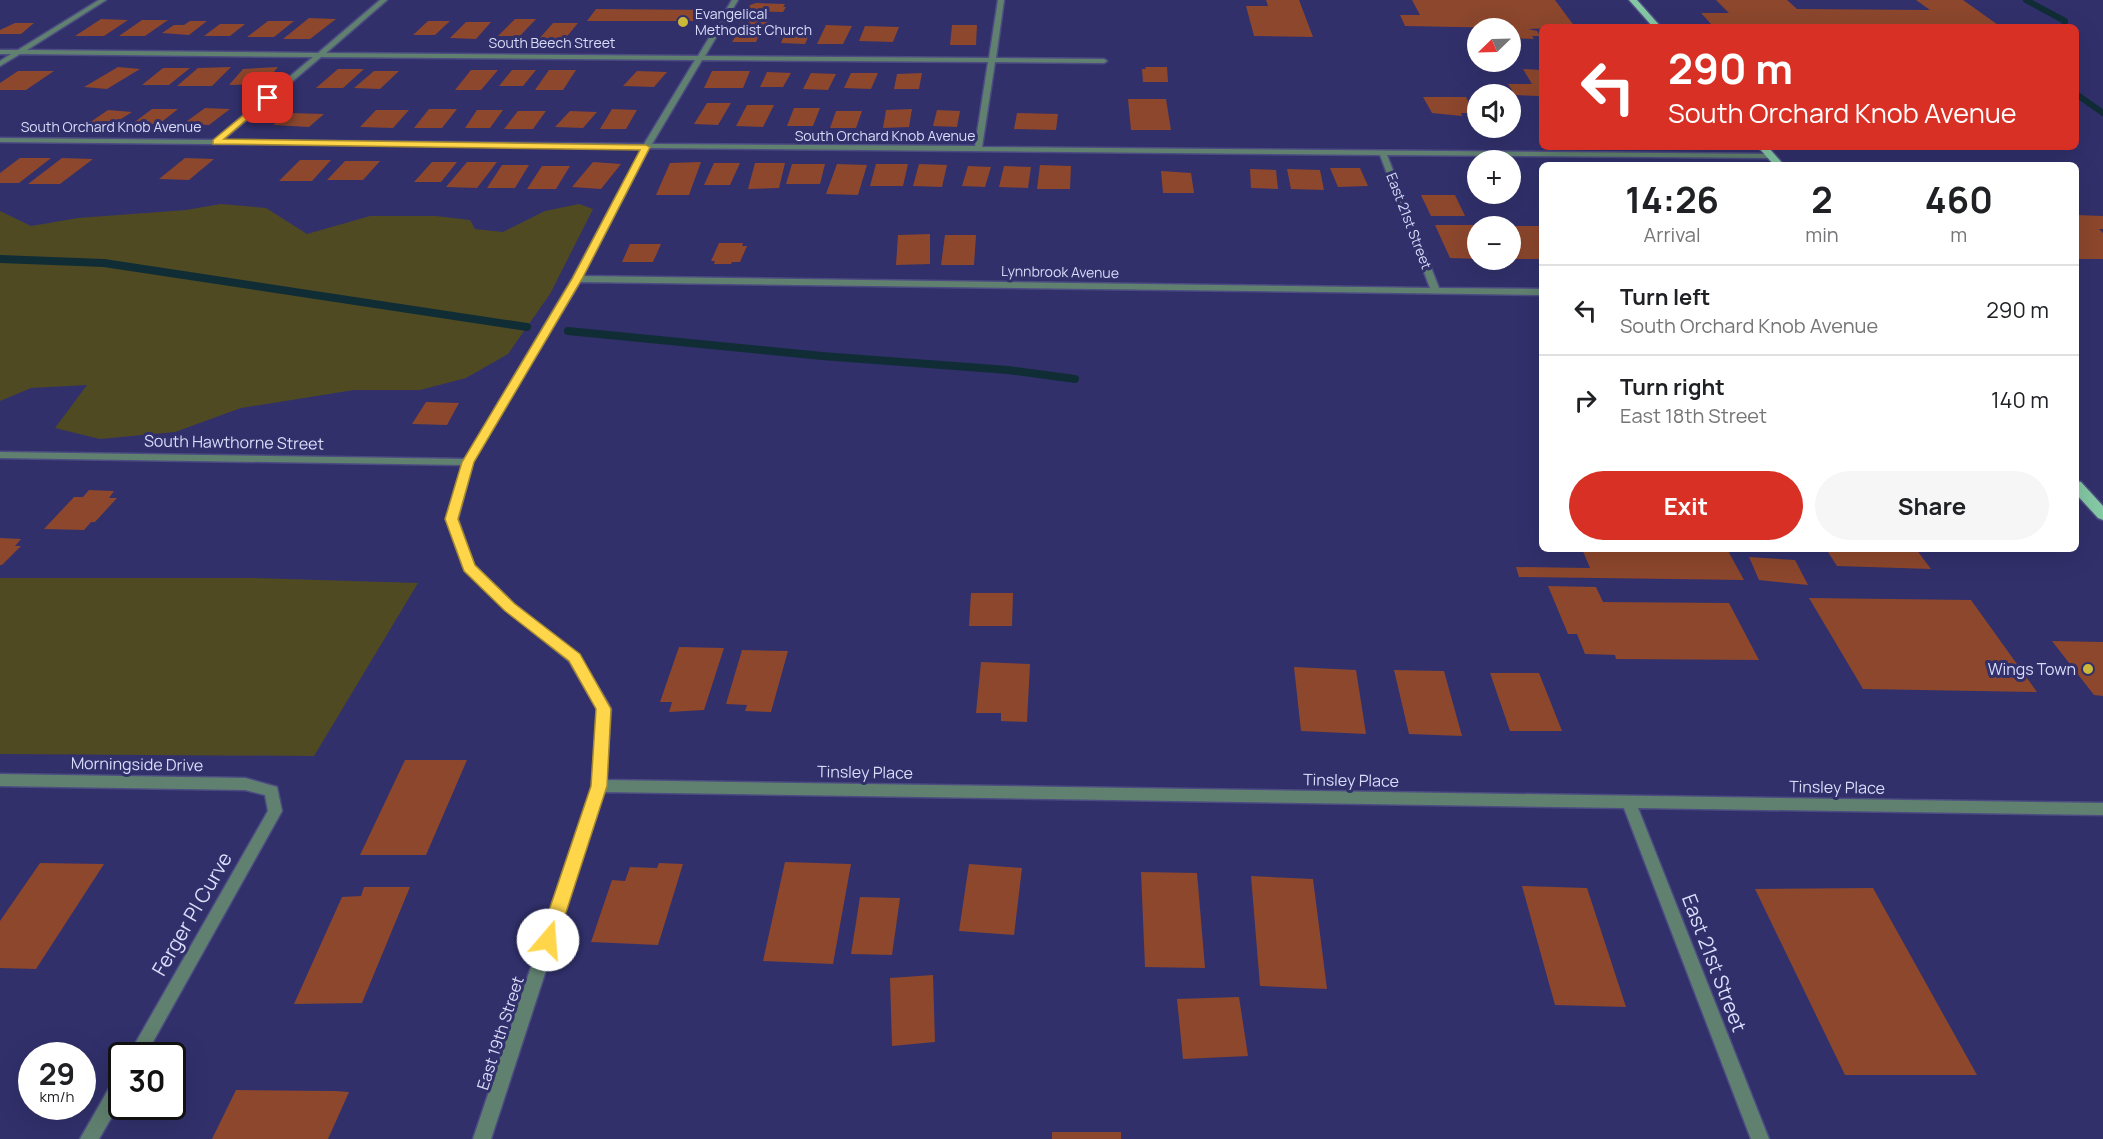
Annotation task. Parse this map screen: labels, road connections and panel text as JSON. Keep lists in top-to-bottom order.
{
  "streets": {
    "street": [
      "South Beech Street",
      "South Orchard Knob Avenue",
      "East 21st Street",
      "Lynnbrook Avenue",
      "South Hawthorne Street",
      "Morningside Drive",
      "Tinsley Place",
      "Ferger Pl Curve",
      "East 19th Street"
    ]
  },
  "crossings": [
    ["South Beech Street", "East 19th Street"],
    ["South Orchard Knob Avenue", "East 21st Street"],
    ["South Orchard Knob Avenue", "East 19th Street"],
    ["East 21st Street", "Lynnbrook Avenue"],
    ["East 21st Street", "Tinsley Place"],
    ["Lynnbrook Avenue", "East 19th Street"],
    ["South Hawthorne Street", "East 19th Street"],
    ["Morningside Drive", "Ferger Pl Curve"],
    ["Tinsley Place", "East 19th Street"]
  ],
  "places": ["Evangelical Methodist Church", "Wings Town"],
  "north": "bottom left",
  "page": {
    "map_buttons": ["+", "−"],
    "turn": ["290 m", "South Orchard Knob Avenue"],
    "eta": [
      "14:26",
      "Arrival",
      "2",
      "min",
      "460",
      "m"
    ],
    "list": [
      {
        "name": "Turn left",
        "note": "South Orchard Knob Avenue",
        "value": "290 m"
      },
      {
        "name": "Turn right",
        "note": "East 18th Street",
        "value": "140 m"
      }
    ],
    "buttons": ["Exit", "Share"],
    "speed": "29 km/h",
    "limit": "30"
  }
}
